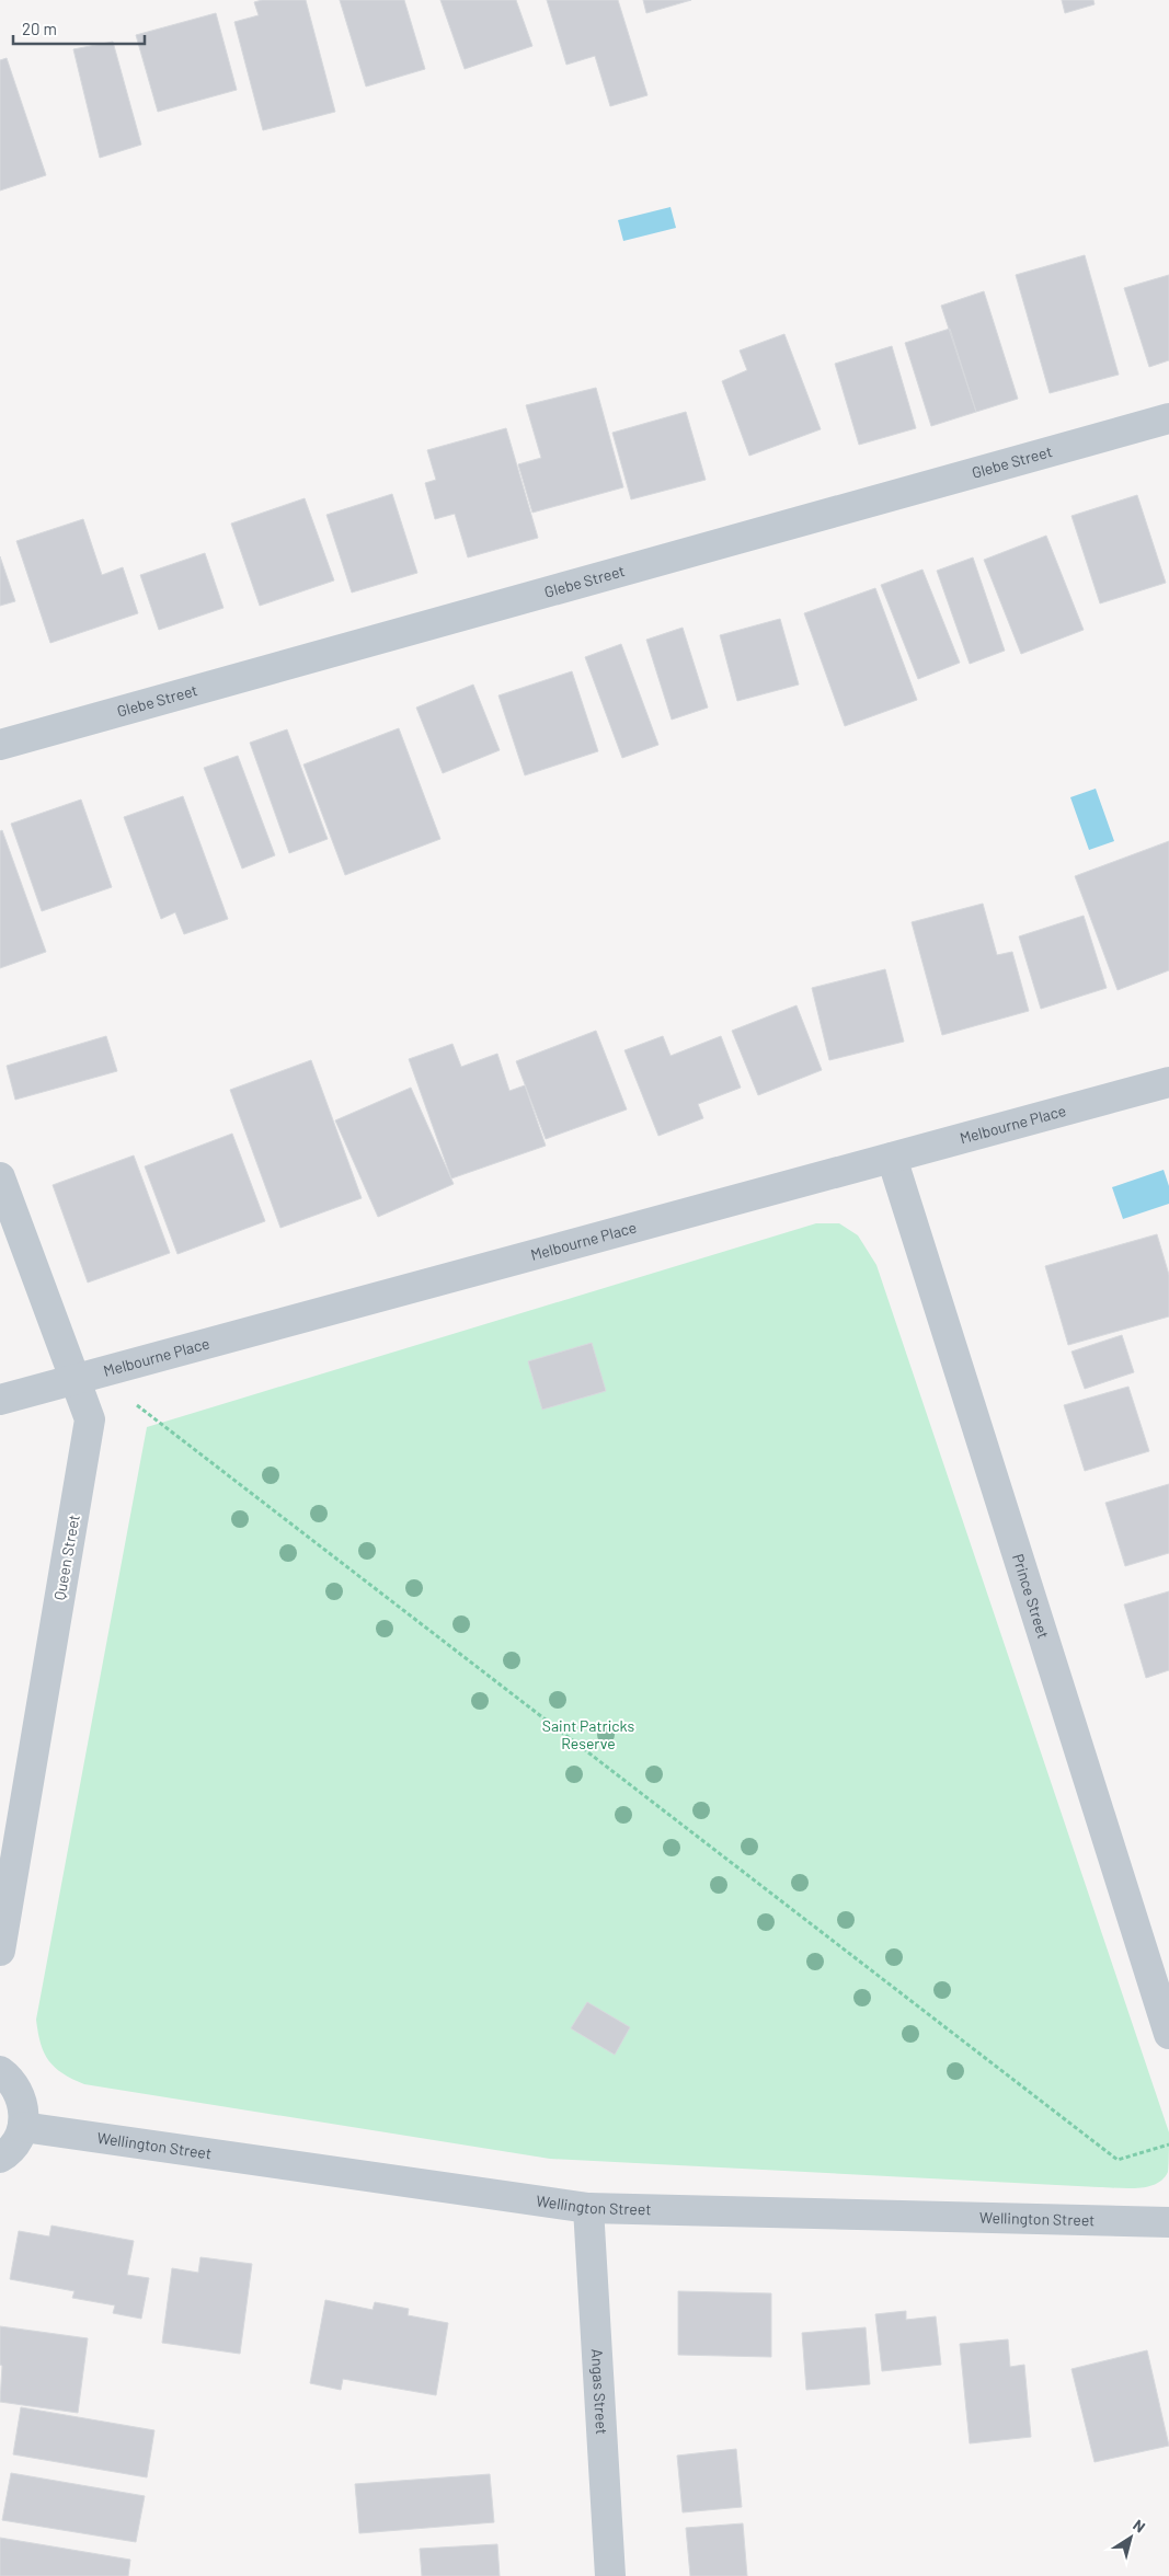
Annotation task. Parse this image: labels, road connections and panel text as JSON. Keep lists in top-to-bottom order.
{
  "streets": {
    "street": [
      "Glebe Street",
      "Melbourne Place",
      "Queen Street",
      "Prince Street",
      "Wellington Street",
      "Angas Street"
    ]
  },
  "crossings": [
    ["Melbourne Place", "Queen Street"],
    ["Melbourne Place", "Prince Street"],
    ["Wellington Street", "Angas Street"]
  ],
  "parks": ["Saint Patricks Reserve"],
  "scale_bar": "20 m",
  "north": "top right"
}
